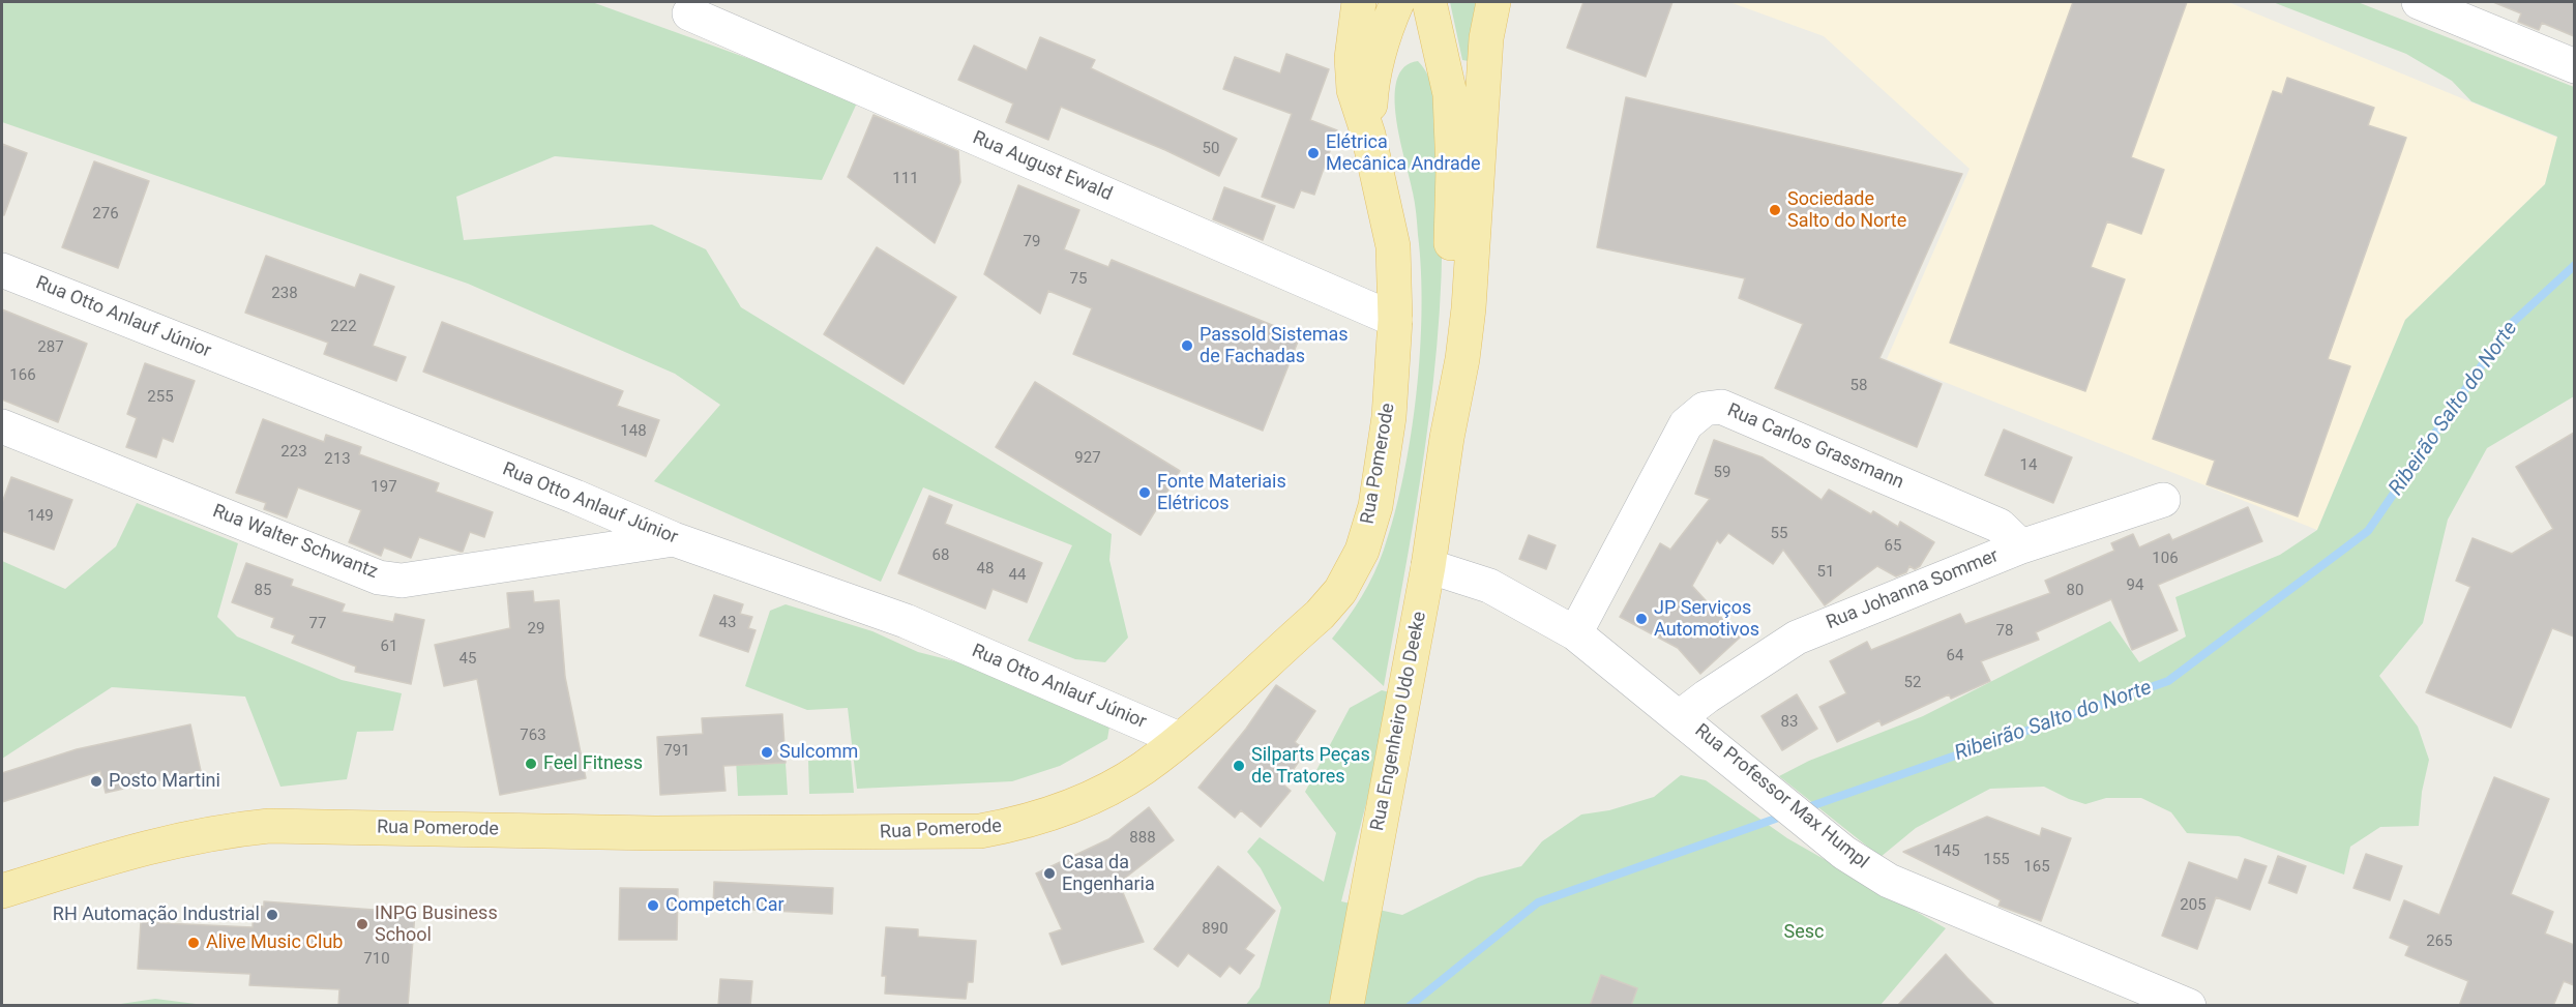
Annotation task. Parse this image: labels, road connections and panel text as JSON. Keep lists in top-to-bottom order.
{
  "streets": {
    "main road": ["Rua Pomerode", "Rua Engenheiro Udo Deeke"],
    "street": [
      "Rua August Ewald",
      "Rua Otto Anlauf Júnior",
      "Rua Carlos Grassmann",
      "Rua Walter Schwantz",
      "Rua Johanna Sommer",
      "Rua Professor Max Humpl"
    ]
  },
  "crossings": [
    ["Rua August Ewald", "Rua Pomerode"],
    ["Rua Otto Anlauf Júnior", "Rua Pomerode"],
    ["Rua Otto Anlauf Júnior", "Rua Walter Schwantz"],
    ["Rua Carlos Grassmann", "Rua Johanna Sommer"],
    ["Rua Carlos Grassmann", "Rua Professor Max Humpl"],
    ["Rua Johanna Sommer", "Rua Professor Max Humpl"],
    ["Rua Engenheiro Udo Deeke", "Rua Professor Max Humpl"]
  ],
  "water": ["Ribeirão Salto do Norte"],
  "parks": ["Sesc"],
  "places": [
    "Elétrica Mecânica Andrade",
    "Sociedade Salto do Norte",
    "Passold Sistemas de Fachadas",
    "Fonte Materiais Elétricos",
    "JP Serviços Automotivos",
    "Sulcomm",
    "Feel Fitness",
    "Silparts Peças de Tratores",
    "Posto Martini",
    "Casa da Engenharia",
    "Competch Car",
    "RH Automação Industrial",
    "INPG Business School",
    "Alive Music Club"
  ],
  "house_numbers": [
    "50",
    "111",
    "276",
    "79",
    "75",
    "238",
    "222",
    "287",
    "166",
    "58",
    "255",
    "148",
    "223",
    "927",
    "213",
    "14",
    "59",
    "197",
    "149",
    "55",
    "65",
    "68",
    "106",
    "48",
    "51",
    "44",
    "94",
    "85",
    "80",
    "43",
    "77",
    "29",
    "78",
    "61",
    "64",
    "45",
    "52",
    "83",
    "763",
    "791",
    "888",
    "145",
    "155",
    "165",
    "205",
    "890",
    "265",
    "710"
  ]
}
